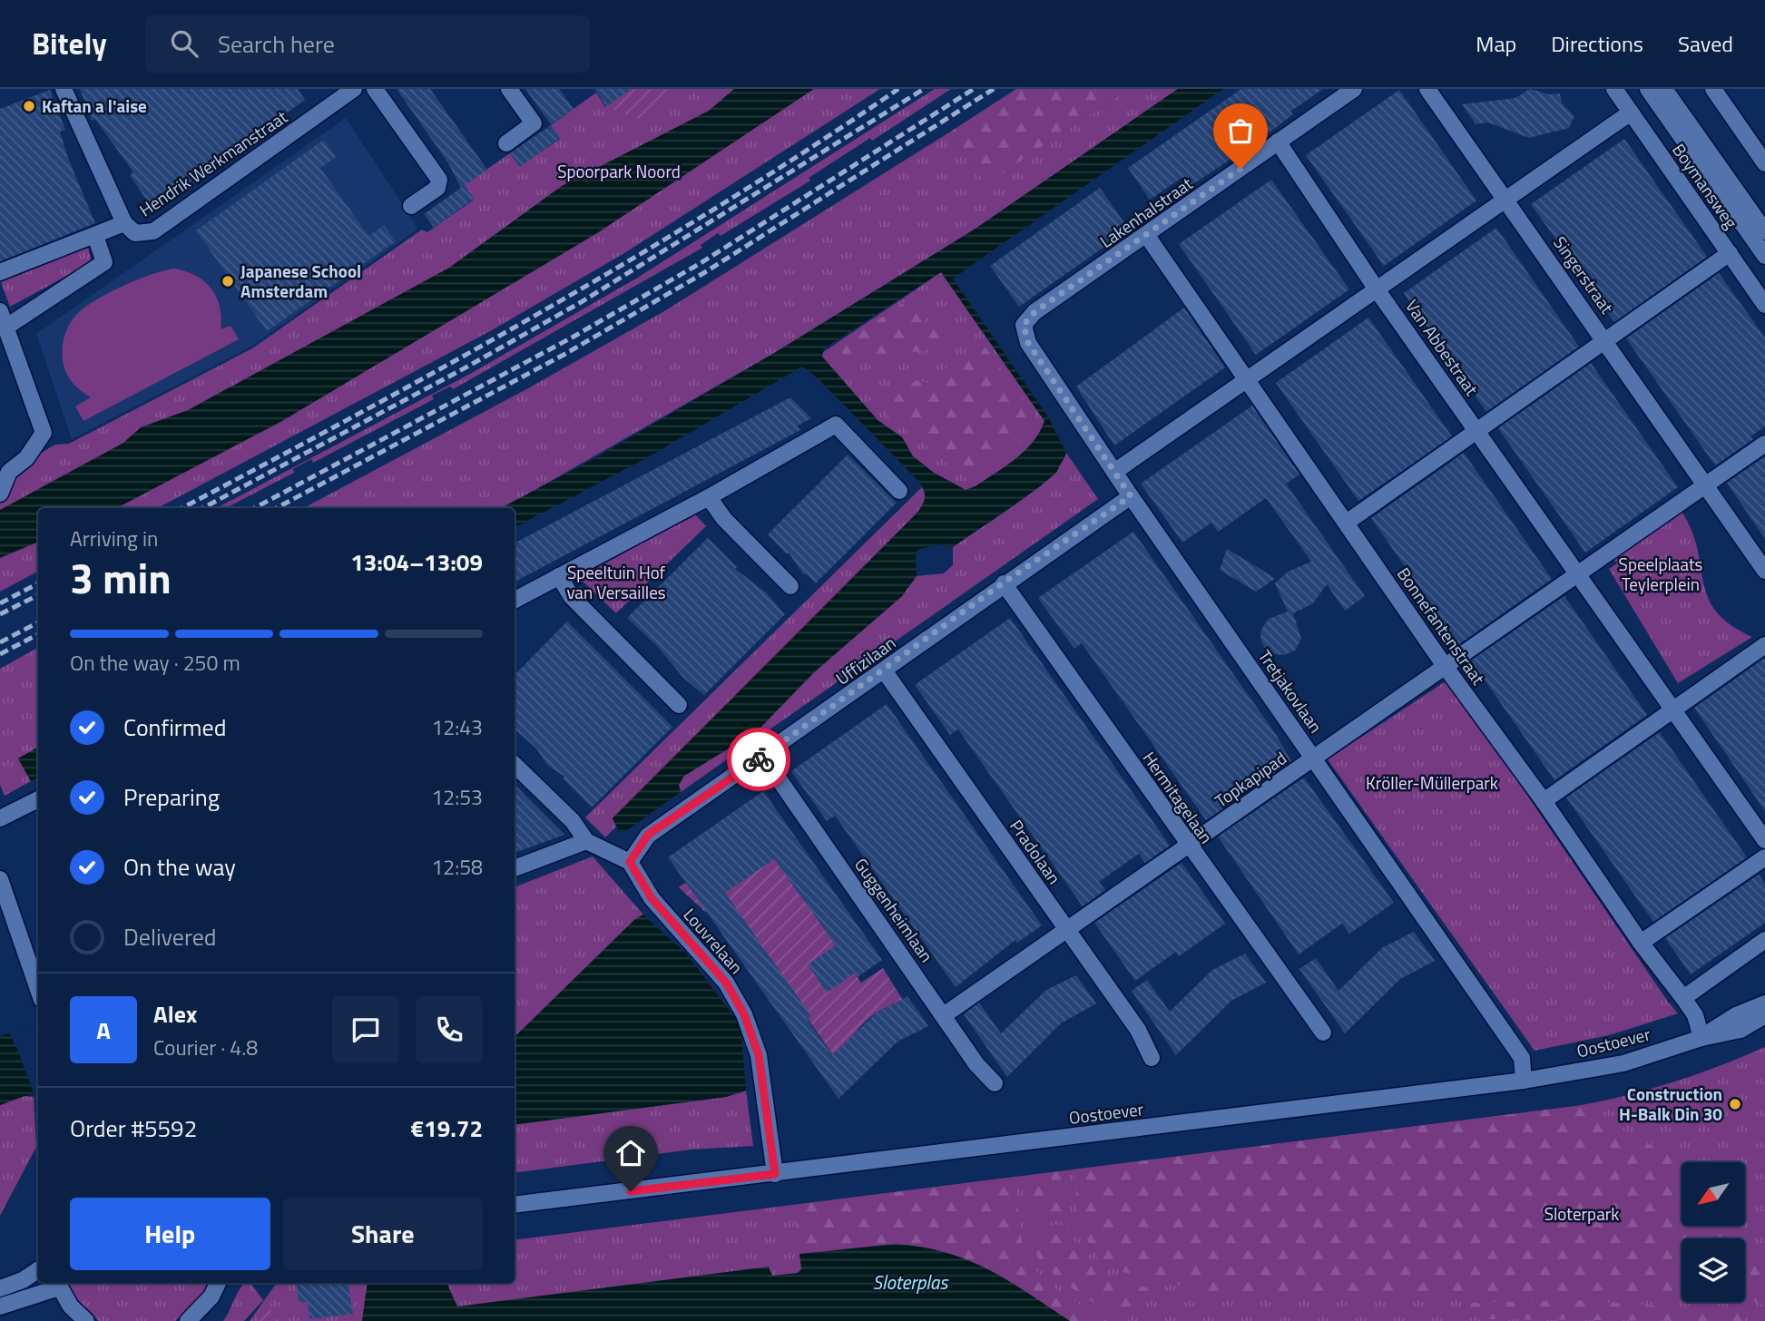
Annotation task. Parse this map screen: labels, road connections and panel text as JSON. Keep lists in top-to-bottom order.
{
  "streets": {
    "street": [
      "Hendrik Werkmanstraat",
      "Boymansweg",
      "Lakenhalstraat",
      "Singerstraat",
      "Van Abbestraat",
      "Bonnefantenstraat",
      "Uffizilaan",
      "Tretjakovlaan",
      "Topkapipad",
      "Hermitagelaan",
      "Pradolaan",
      "Guggenheimlaan",
      "Louvrelaan",
      "Oostoever"
    ]
  },
  "crossings": [
    ["Lakenhalstraat", "Van Abbestraat"],
    ["Lakenhalstraat", "Bonnefantenstraat"],
    ["Lakenhalstraat", "Tretjakovlaan"],
    ["Singerstraat", "Topkapipad"],
    ["Van Abbestraat", "Topkapipad"],
    ["Bonnefantenstraat", "Topkapipad"],
    ["Bonnefantenstraat", "Oostoever"],
    ["Uffizilaan", "Tretjakovlaan"],
    ["Uffizilaan", "Hermitagelaan"],
    ["Uffizilaan", "Pradolaan"],
    ["Uffizilaan", "Guggenheimlaan"],
    ["Uffizilaan", "Louvrelaan"],
    ["Tretjakovlaan", "Topkapipad"],
    ["Tretjakovlaan", "Oostoever"],
    ["Topkapipad", "Hermitagelaan"],
    ["Topkapipad", "Pradolaan"],
    ["Topkapipad", "Guggenheimlaan"],
    ["Louvrelaan", "Oostoever"]
  ],
  "water": ["Sloterplas"],
  "parks": [
    "Spoorpark Noord",
    "Speelplaats Teylerplein",
    "Speeltuin Hof van Versailles",
    "Kröller-Müllerpark",
    "Sloterpark"
  ],
  "places": ["Kaftan a l'aise", "Japanese School Amsterdam", "Construction H-Balk Din 30"],
  "north": "bottom left",
  "page": {
    "header": "Bitely",
    "search": "Search here",
    "nav": ["Map", "Directions", "Saved"],
    "heading": ["3 min", "Arriving in", "13:04–13:09"],
    "panel": [
      "Alex",
      "Courier · 4.8",
      "Order #5592",
      "€19.72"
    ],
    "bar": "On the way · 250 m",
    "list": [
      ["Confirmed", "12:43"],
      ["Preparing", "12:53"],
      ["On the way", "12:58"],
      "Delivered"
    ],
    "round": "A",
    "buttons": ["Help", "Share"]
  }
}
